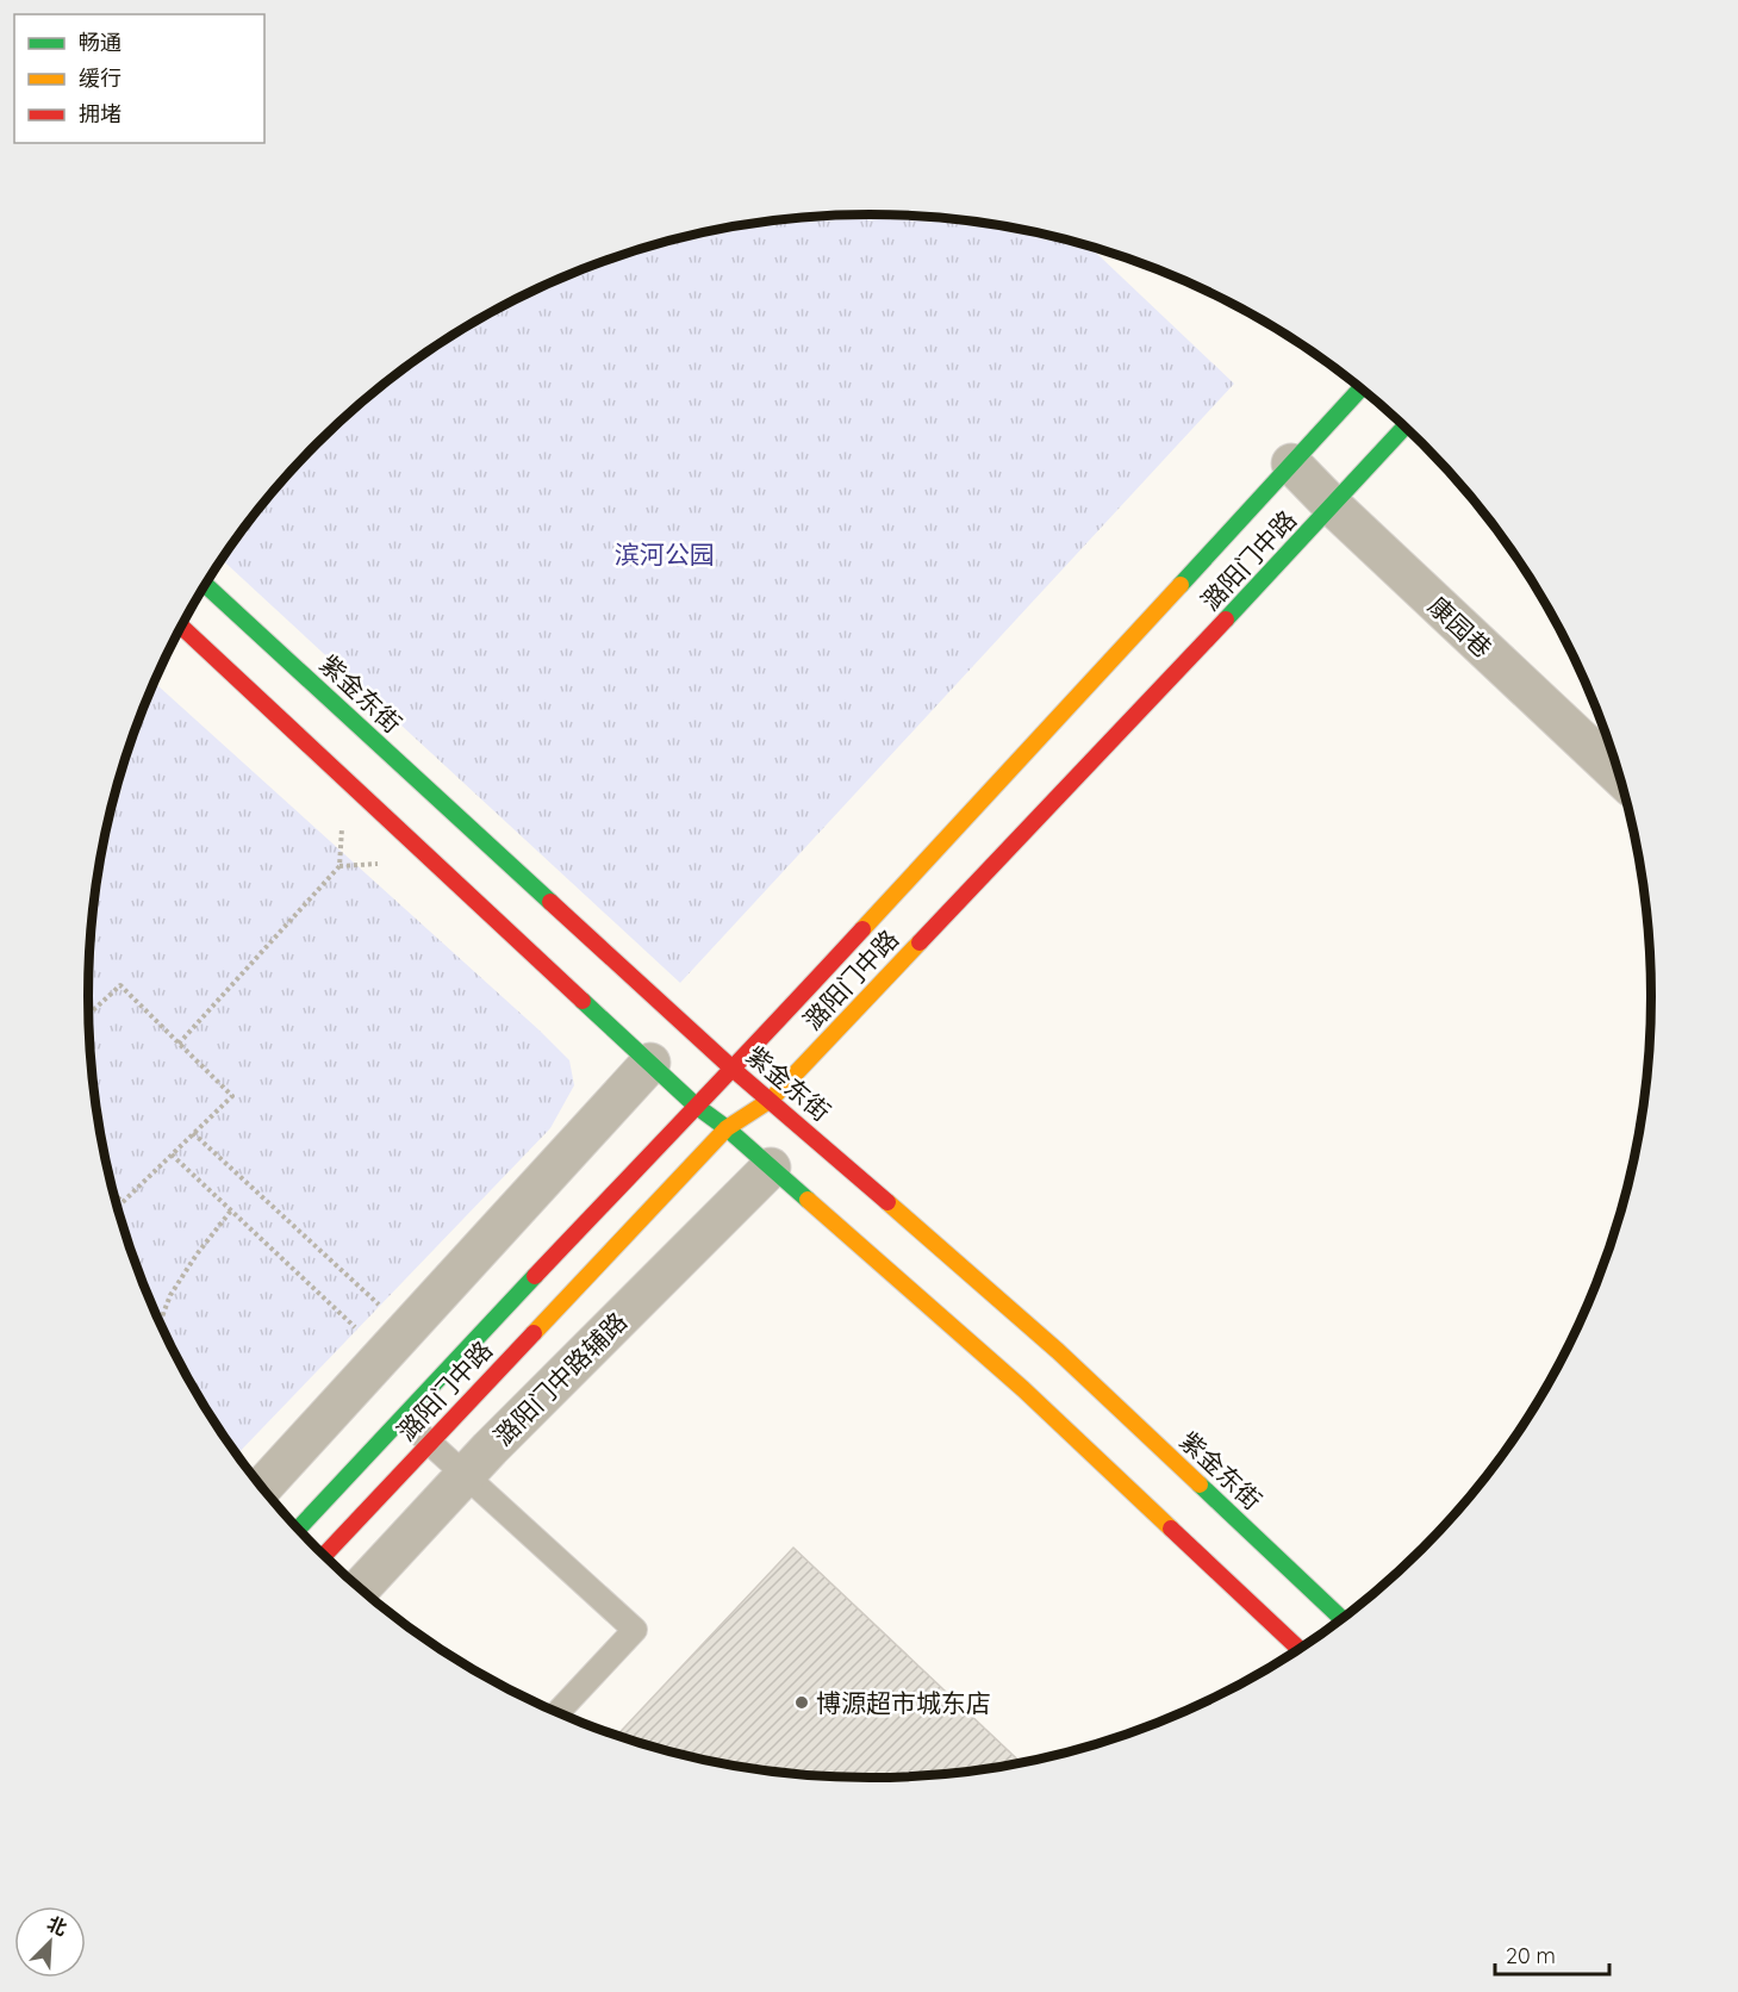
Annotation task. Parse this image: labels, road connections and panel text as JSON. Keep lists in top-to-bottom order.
{
  "streets": {
    "main road": ["潞阳门中路", "紫金东街"],
    "street": ["康园巷", "潞阳门中路辅路"]
  },
  "crossings": [
    ["潞阳门中路", "康园巷"],
    ["潞阳门中路", "紫金东街"]
  ],
  "parks": ["滨河公园"],
  "places": ["博源超市城东店"],
  "legend": ["畅通", "缓行", "拥堵"],
  "scale_bar": "20 m",
  "north": "top right"
}
